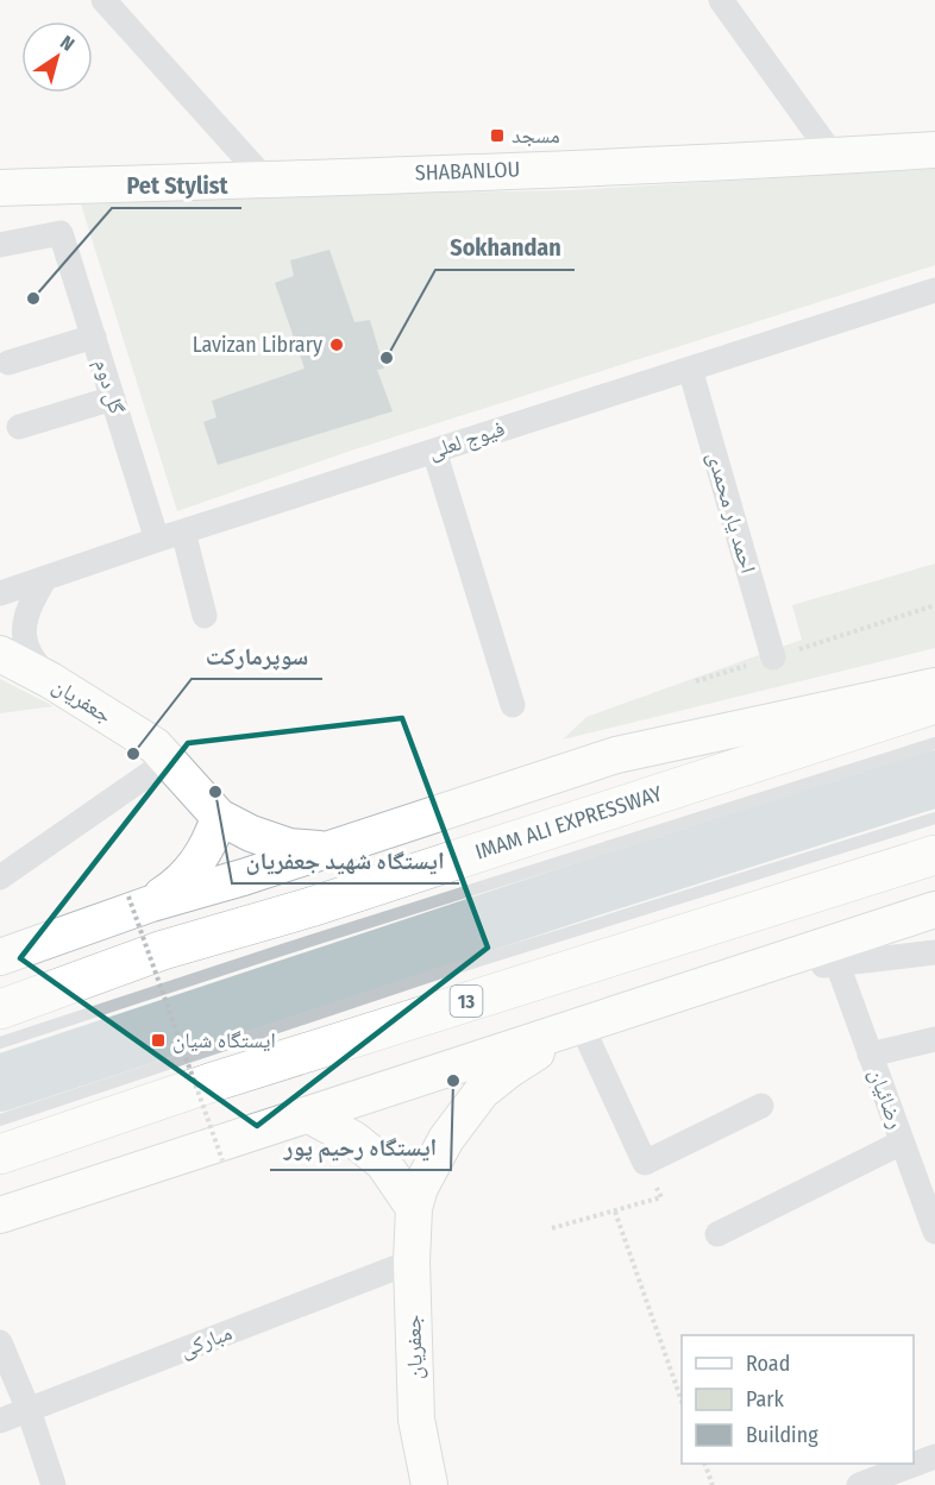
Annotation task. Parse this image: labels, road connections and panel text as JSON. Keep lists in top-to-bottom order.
{
  "streets": {
    "highway": ["IMAM ALI EXPRESSWAY", "13"],
    "main road": ["SHABANLOU", "جعفریان"],
    "street": [
      "گل دوم",
      "فیوج لعلی",
      "احمد یار محمدی",
      "رضائیان",
      "مبارکی"
    ]
  },
  "crossings": [
    ["گل دوم", "فیوج لعلی"],
    ["فیوج لعلی", "احمد یار محمدی"],
    ["جعفریان", "مبارکی"]
  ],
  "places": {
    "transit": ["مسجد", "ایستگاه شیان"],
    "other": [
      "Pet Stylist",
      "Lavizan Library",
      "Sokhandan",
      "سوپرمارکت",
      "ایستگاه شهید جعفریان",
      "ایستگاه رحیم پور"
    ]
  },
  "legend": ["Road", "Park", "Building"],
  "north": "top right"
}
